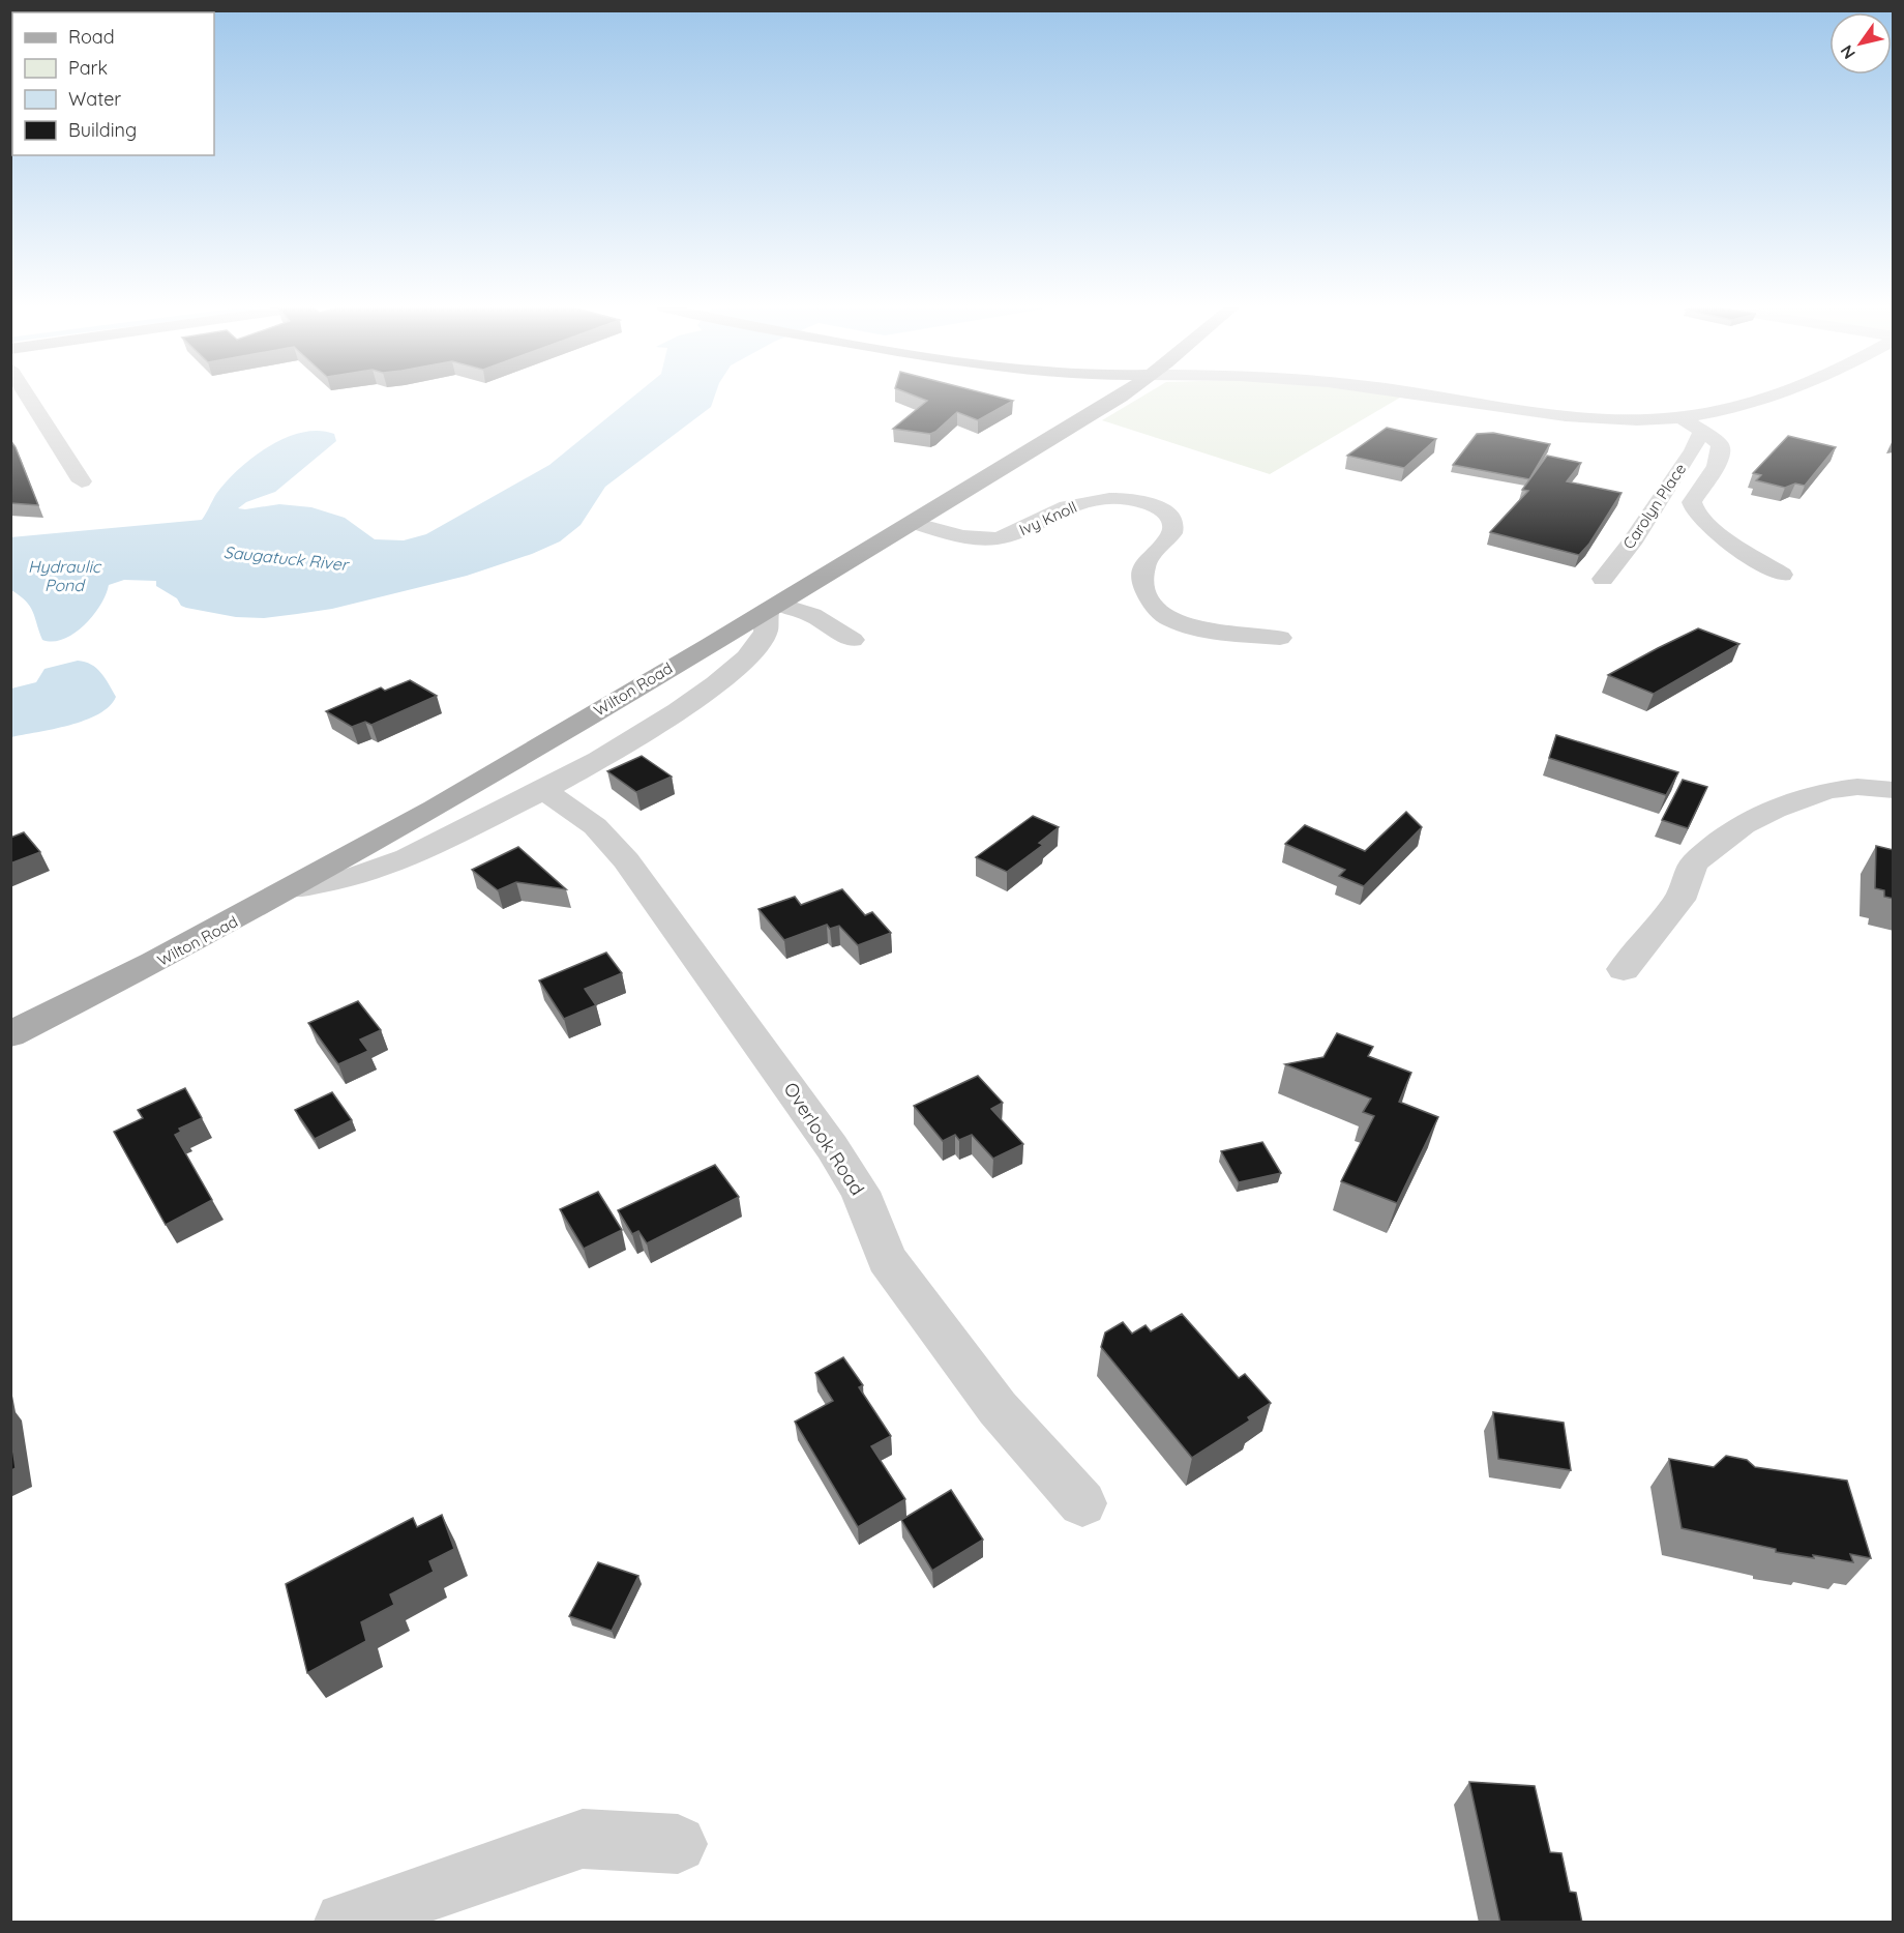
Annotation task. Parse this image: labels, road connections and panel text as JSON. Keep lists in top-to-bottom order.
{
  "streets": {
    "main road": ["Wilton Road"],
    "street": ["Carolyn Place", "Ivy Knoll", "Overlook Road"]
  },
  "crossings": [
    ["Ivy Knoll", "Wilton Road"]
  ],
  "water": ["Saugatuck River", "Hydraulic Pond"],
  "legend": [
    "Road",
    "Park",
    "Water",
    "Building"
  ],
  "north": "bottom left"
}
